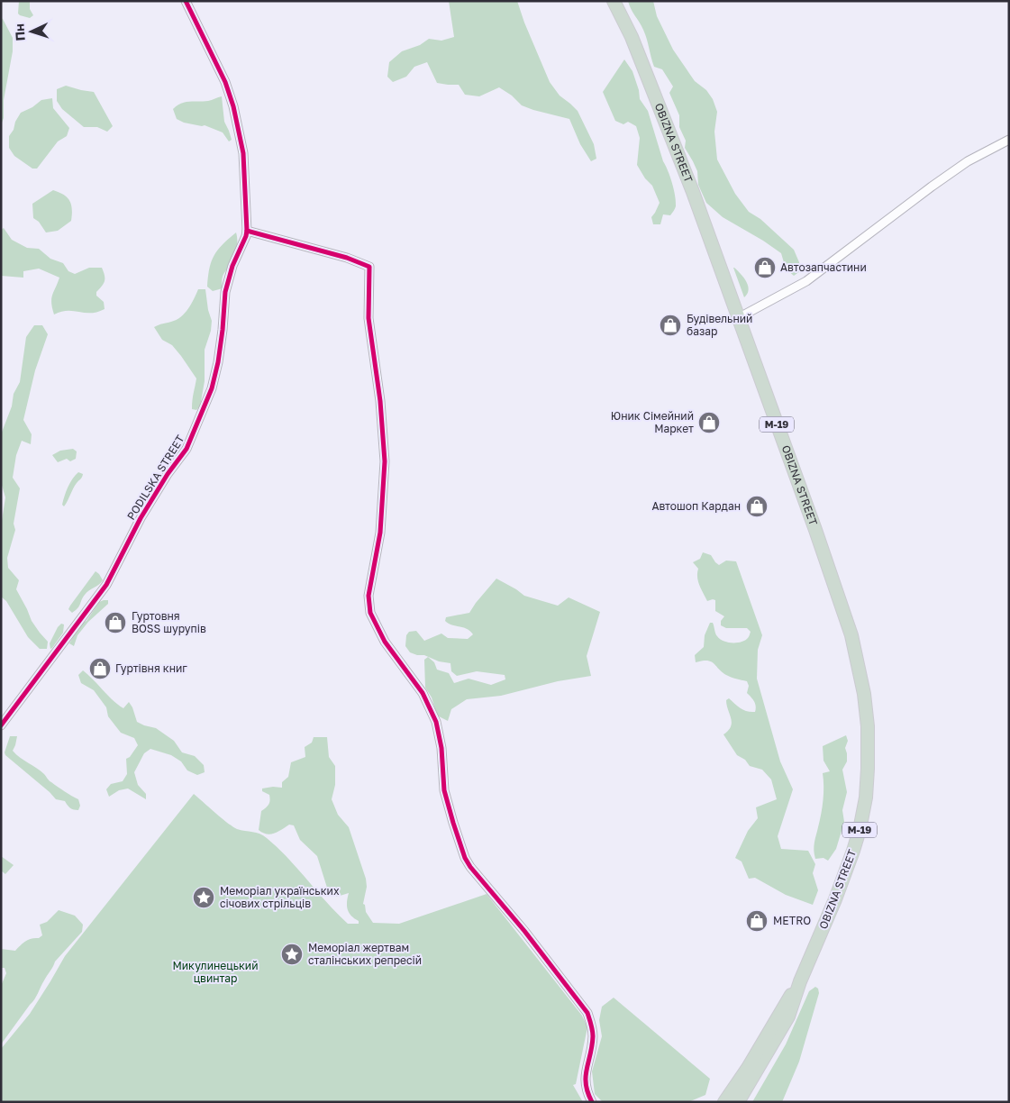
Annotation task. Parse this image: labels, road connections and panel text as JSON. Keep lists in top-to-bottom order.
{
  "streets": {
    "highway": ["OBIZNA STREET", "М-19"],
    "street": ["PODILSKA STREET"]
  },
  "crossings": [
    ["OBIZNA STREET", "М-19"]
  ],
  "parks": ["Микулинецький цвинтар"],
  "places": {
    "shop": [
      "Автозапчастини",
      "Будівельний базар",
      "Юник Сімейний Маркет",
      "Автошоп Кардан",
      "Гуртовня BOSS шурупів",
      "Гуртівня книг",
      "METRO"
    ],
    "place": ["Меморіал українських січових стрільців", "Меморіал жертвам сталінських репресій"]
  },
  "north": "left"
}
